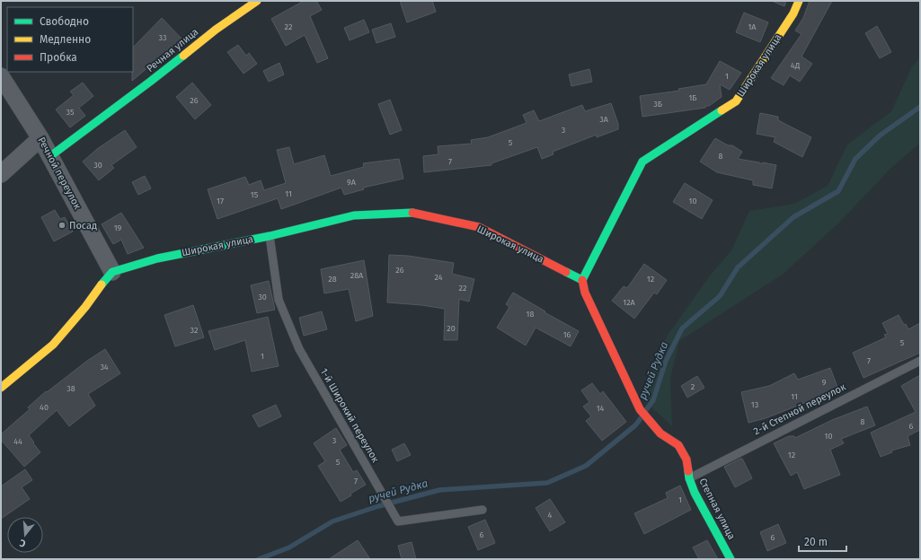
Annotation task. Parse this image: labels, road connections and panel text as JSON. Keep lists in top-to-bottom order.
{
  "streets": {
    "street": [
      "Речная улица",
      "Широкая улица",
      "Речной переулок",
      "Степная улица"
    ],
    "lane": ["2-й Степной переулок", "1-й Широкий переулок"]
  },
  "crossings": [
    ["Речная улица", "Речной переулок"],
    ["Широкая улица", "Речной переулок"],
    ["Широкая улица", "1-й Широкий переулок"],
    ["Широкая улица", "Степная улица"],
    ["2-й Степной переулок", "Степная улица"]
  ],
  "water": ["ручей Рудка"],
  "places": ["Посад"],
  "house_numbers": [
    "22",
    "1А",
    "33",
    "4Д",
    "1",
    "1Б",
    "26",
    "3Б",
    "35",
    "3А",
    "3",
    "5",
    "8",
    "7",
    "30",
    "9А",
    "11",
    "15",
    "17",
    "10",
    "19",
    "26",
    "28А",
    "24",
    "28",
    "12",
    "22",
    "30",
    "12А",
    "18",
    "20",
    "32",
    "16",
    "5",
    "1",
    "7",
    "34",
    "9",
    "2",
    "38",
    "11",
    "13",
    "40",
    "14",
    "8",
    "6",
    "10",
    "3",
    "44",
    "12",
    "5",
    "7",
    "1",
    "4",
    "6",
    "6"
  ],
  "legend": ["Свободно", "Медленно", "Пробка"],
  "scale_bar": "20 m",
  "north": "bottom"
}
